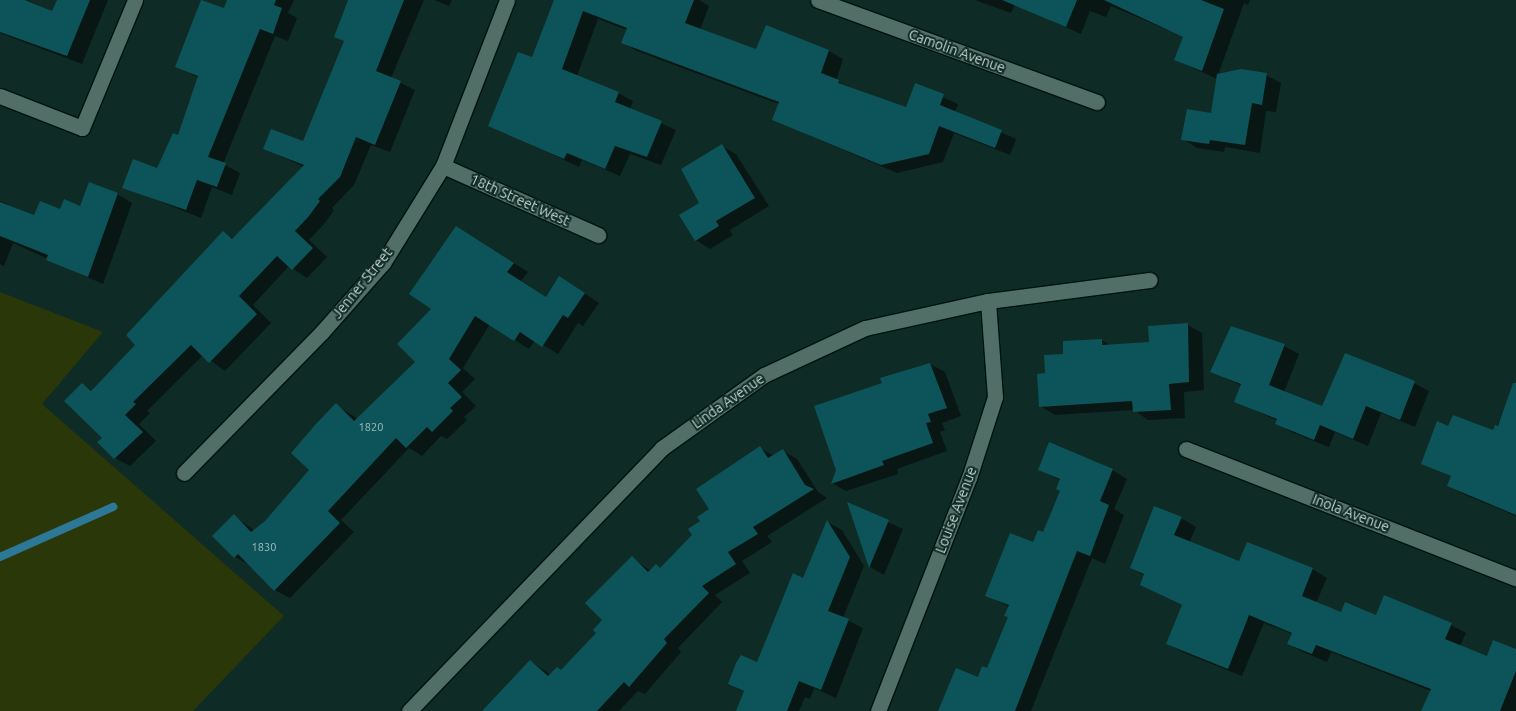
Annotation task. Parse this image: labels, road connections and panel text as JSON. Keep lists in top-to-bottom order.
{
  "streets": {
    "street": [
      "Camolin Avenue",
      "18th Street West",
      "Jenner Street",
      "Linda Avenue",
      "Louise Avenue",
      "Inola Avenue"
    ]
  },
  "crossings": [
    ["18th Street West", "Jenner Street"],
    ["Linda Avenue", "Louise Avenue"]
  ],
  "house_numbers": ["1820", "1830"]
}
